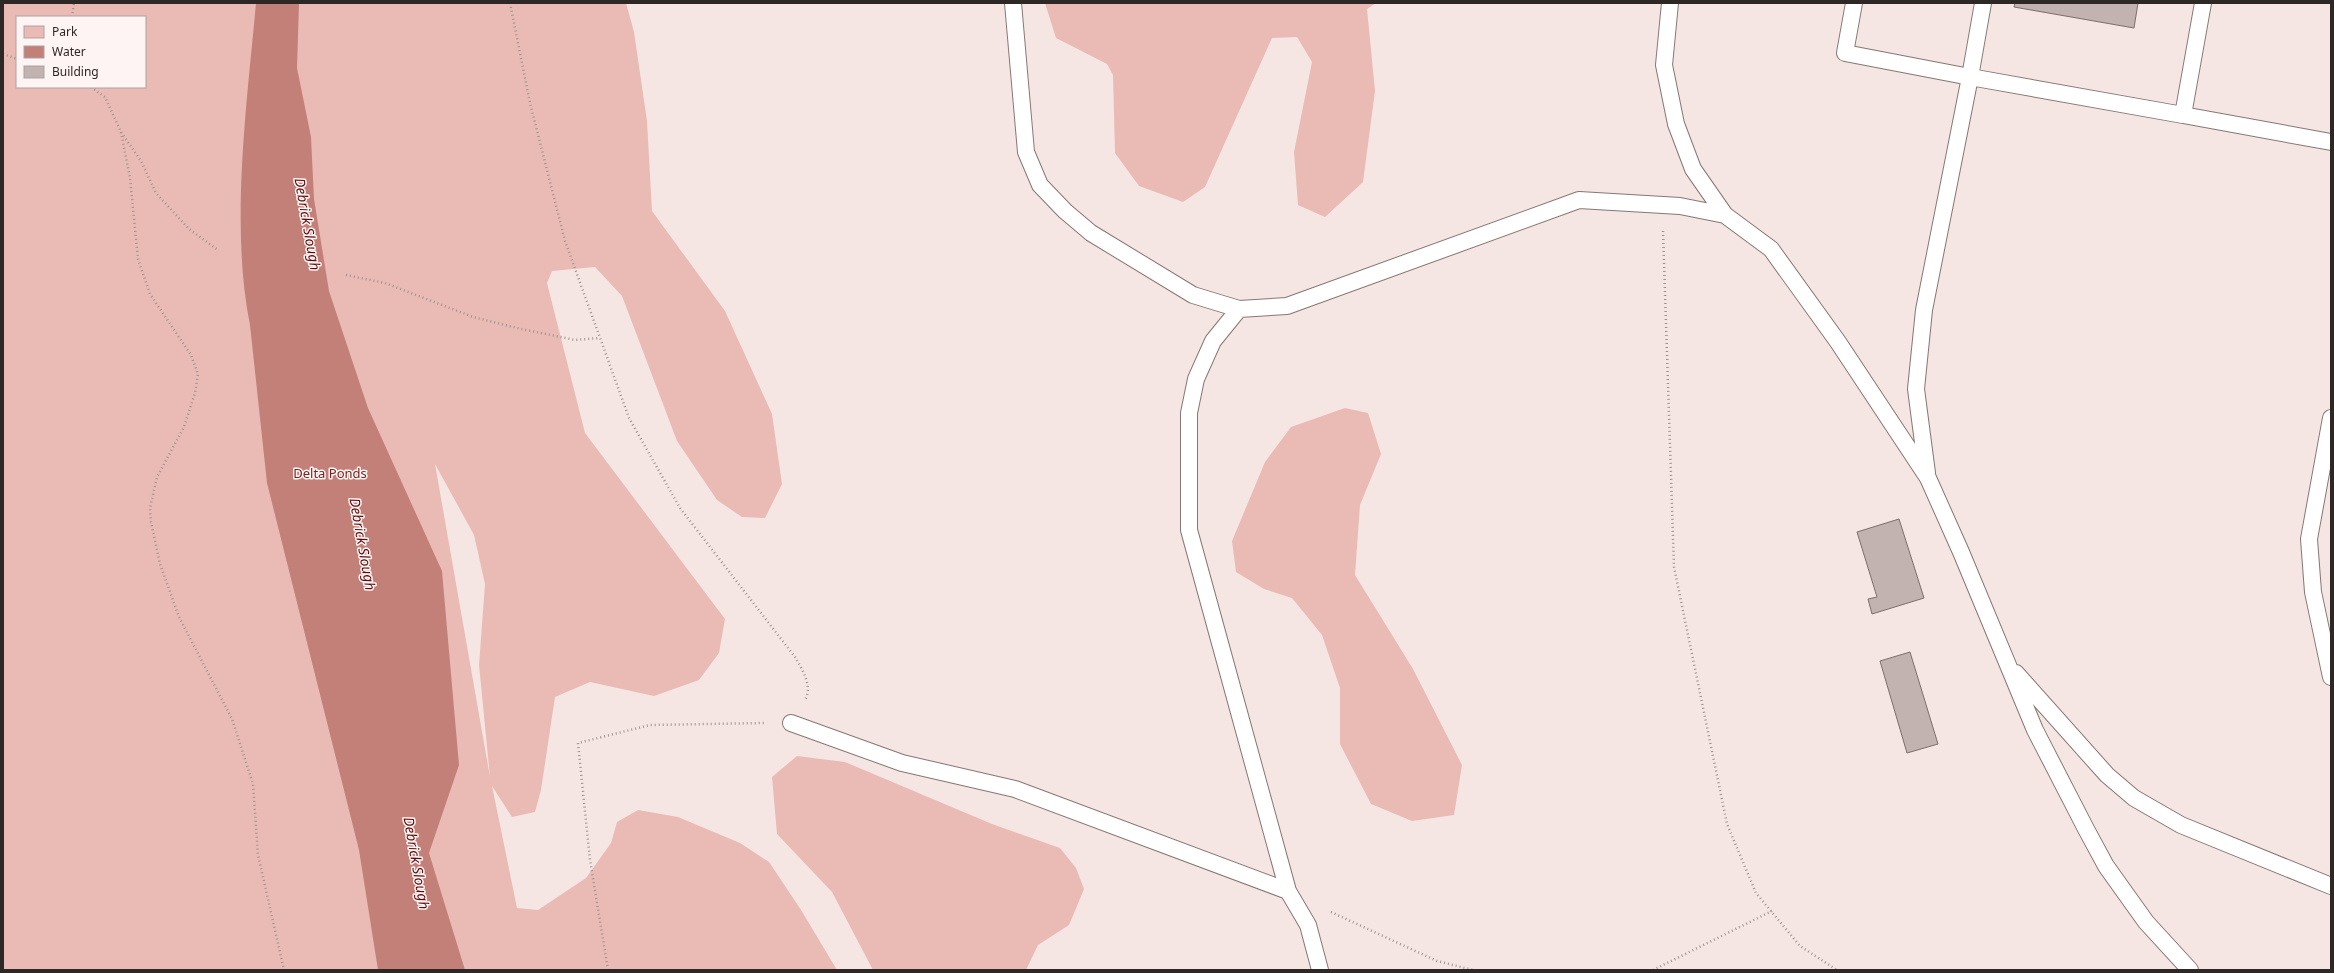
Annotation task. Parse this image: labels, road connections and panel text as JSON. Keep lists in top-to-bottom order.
{
  "water": ["Debrick Slough"],
  "parks": ["Delta Ponds"],
  "legend": ["Park", "Water", "Building"]
}
